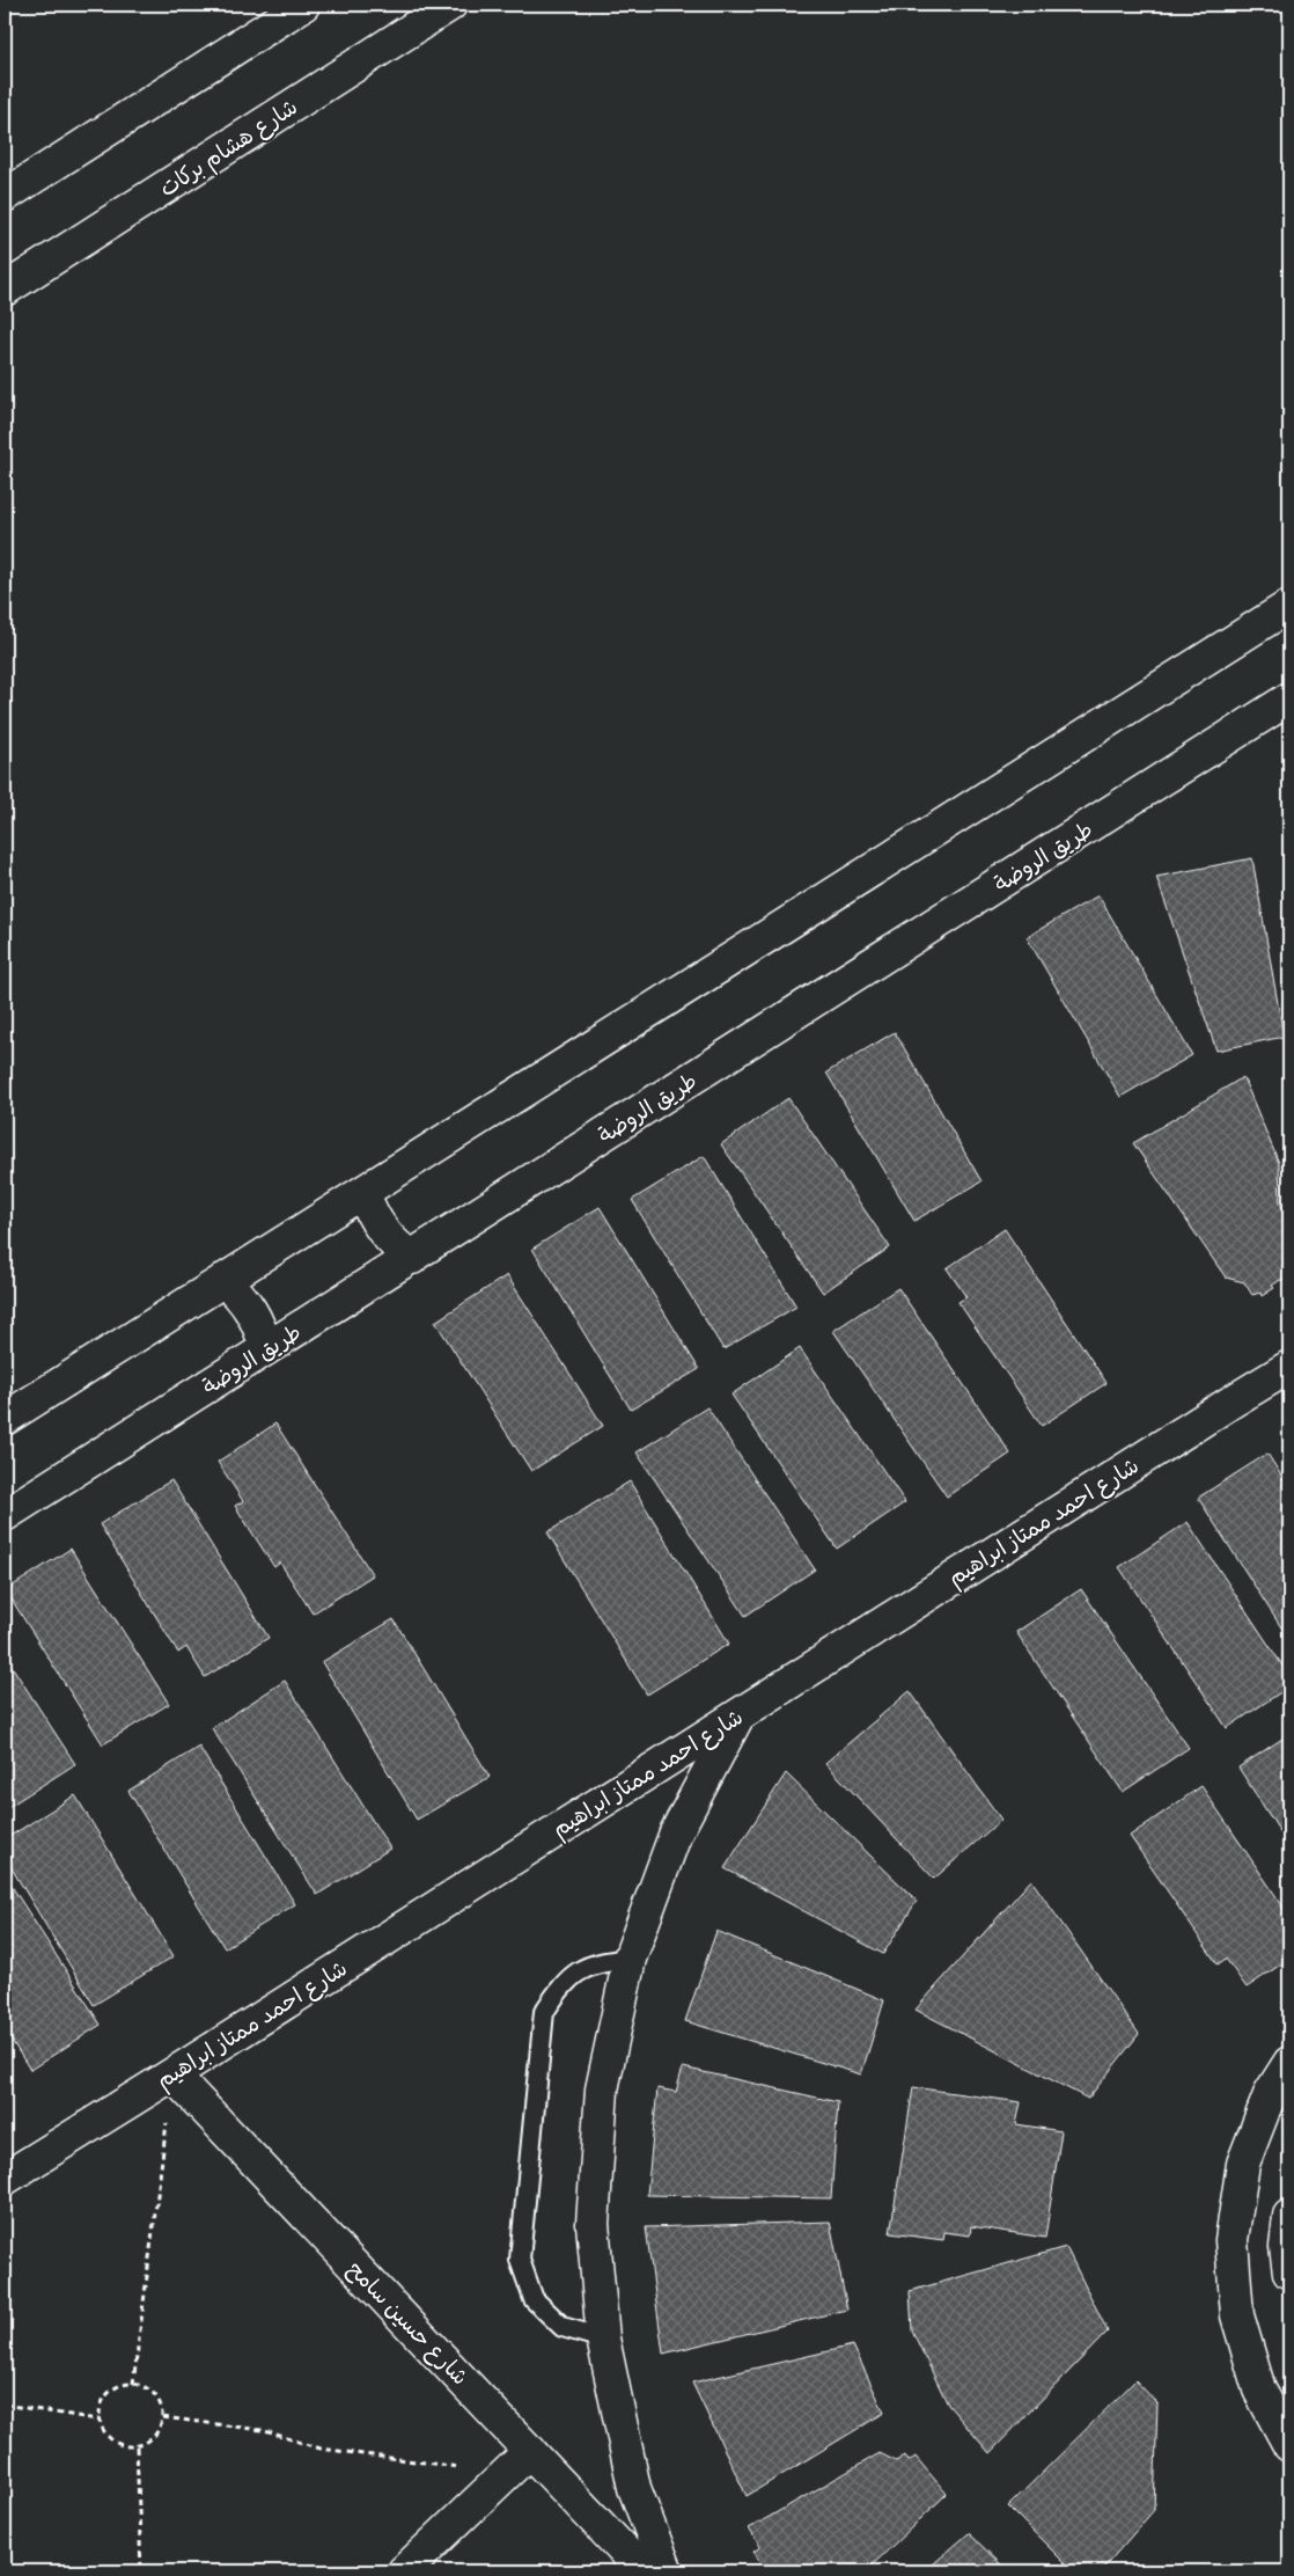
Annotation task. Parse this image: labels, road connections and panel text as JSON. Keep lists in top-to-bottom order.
{
  "streets": {
    "street": [
      "شارع هشام بركات",
      "طريق الروضة",
      "شارع احمد ممتاز ابراهيم",
      "شارع حسين سامح"
    ]
  },
  "crossings": [
    ["شارع احمد ممتاز ابراهيم", "شارع حسين سامح"]
  ]
}
